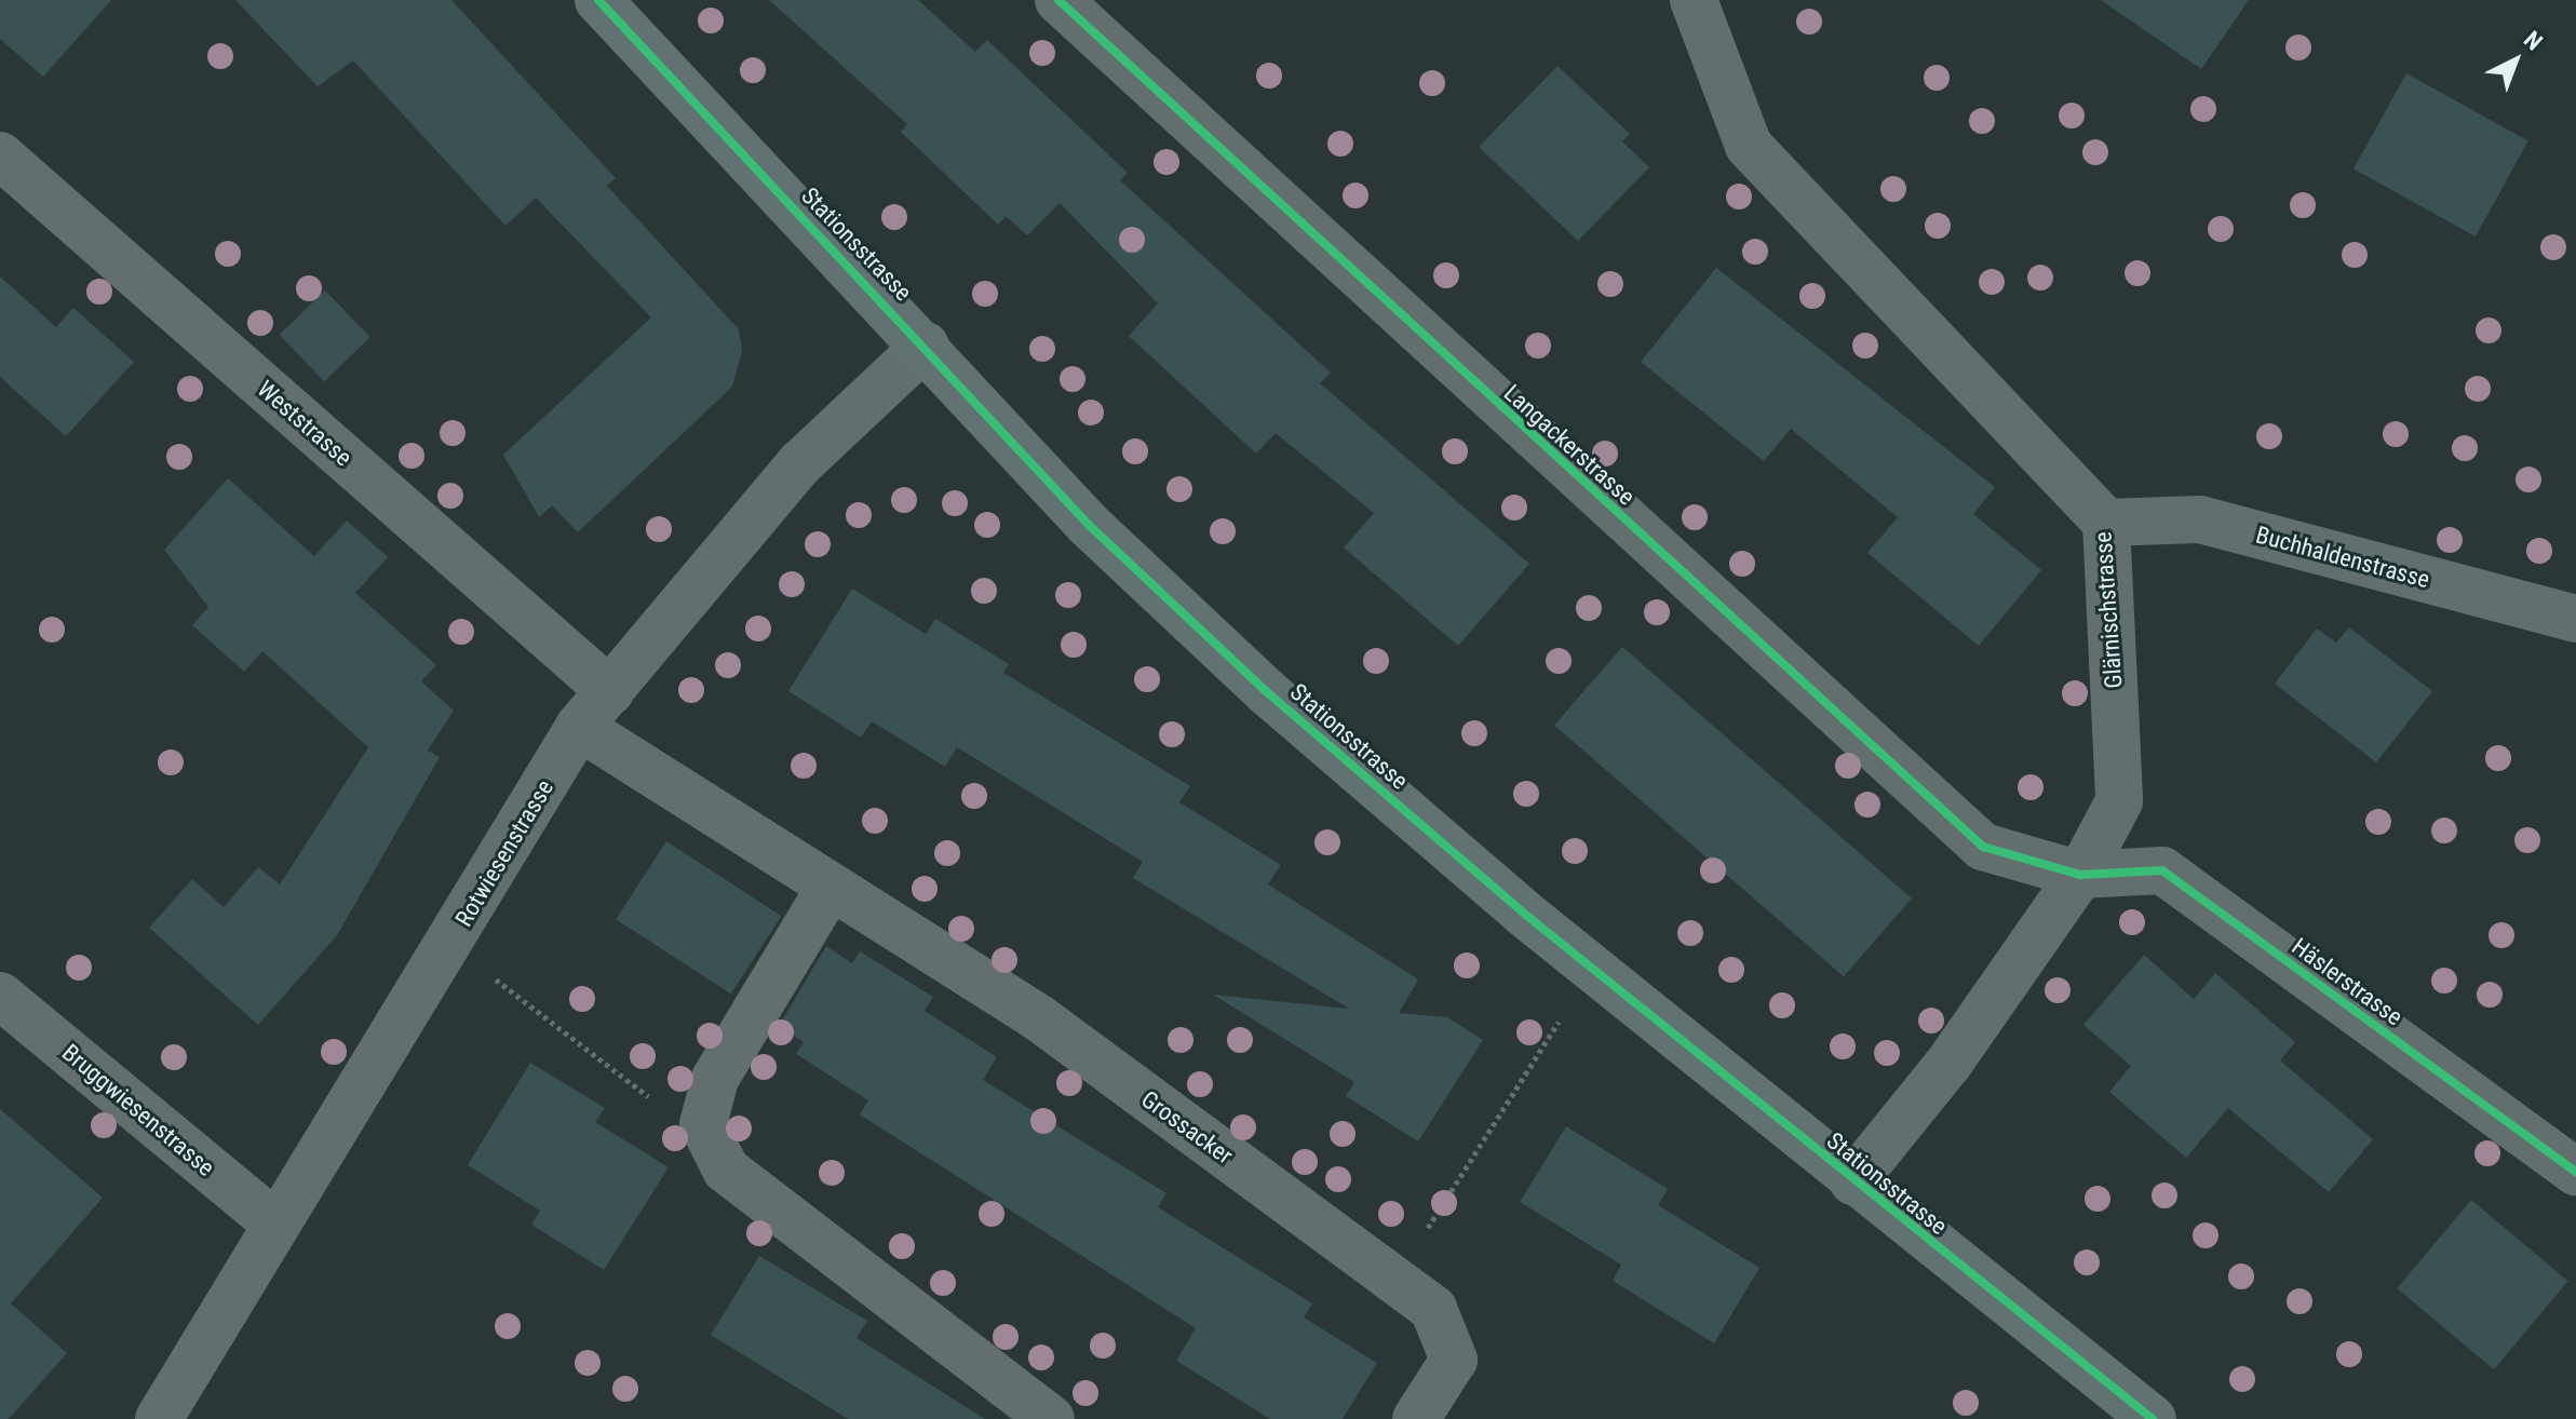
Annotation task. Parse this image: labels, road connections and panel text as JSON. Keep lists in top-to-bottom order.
{
  "streets": {
    "street": [
      "Stationsstrasse",
      "Weststrasse",
      "Langackerstrasse",
      "Buchhaldenstrasse",
      "Glärnischstrasse",
      "Rotwiesenstrasse",
      "Häslerstrasse",
      "Bruggwiesenstrasse",
      "Grossacker"
    ]
  },
  "crossings": [
    ["Stationsstrasse", "Glärnischstrasse"],
    ["Stationsstrasse", "Rotwiesenstrasse"],
    ["Weststrasse", "Rotwiesenstrasse"],
    ["Langackerstrasse", "Glärnischstrasse"],
    ["Langackerstrasse", "Häslerstrasse"],
    ["Buchhaldenstrasse", "Glärnischstrasse"],
    ["Glärnischstrasse", "Häslerstrasse"],
    ["Rotwiesenstrasse", "Bruggwiesenstrasse"],
    ["Rotwiesenstrasse", "Grossacker"]
  ],
  "north": "top right"
}
